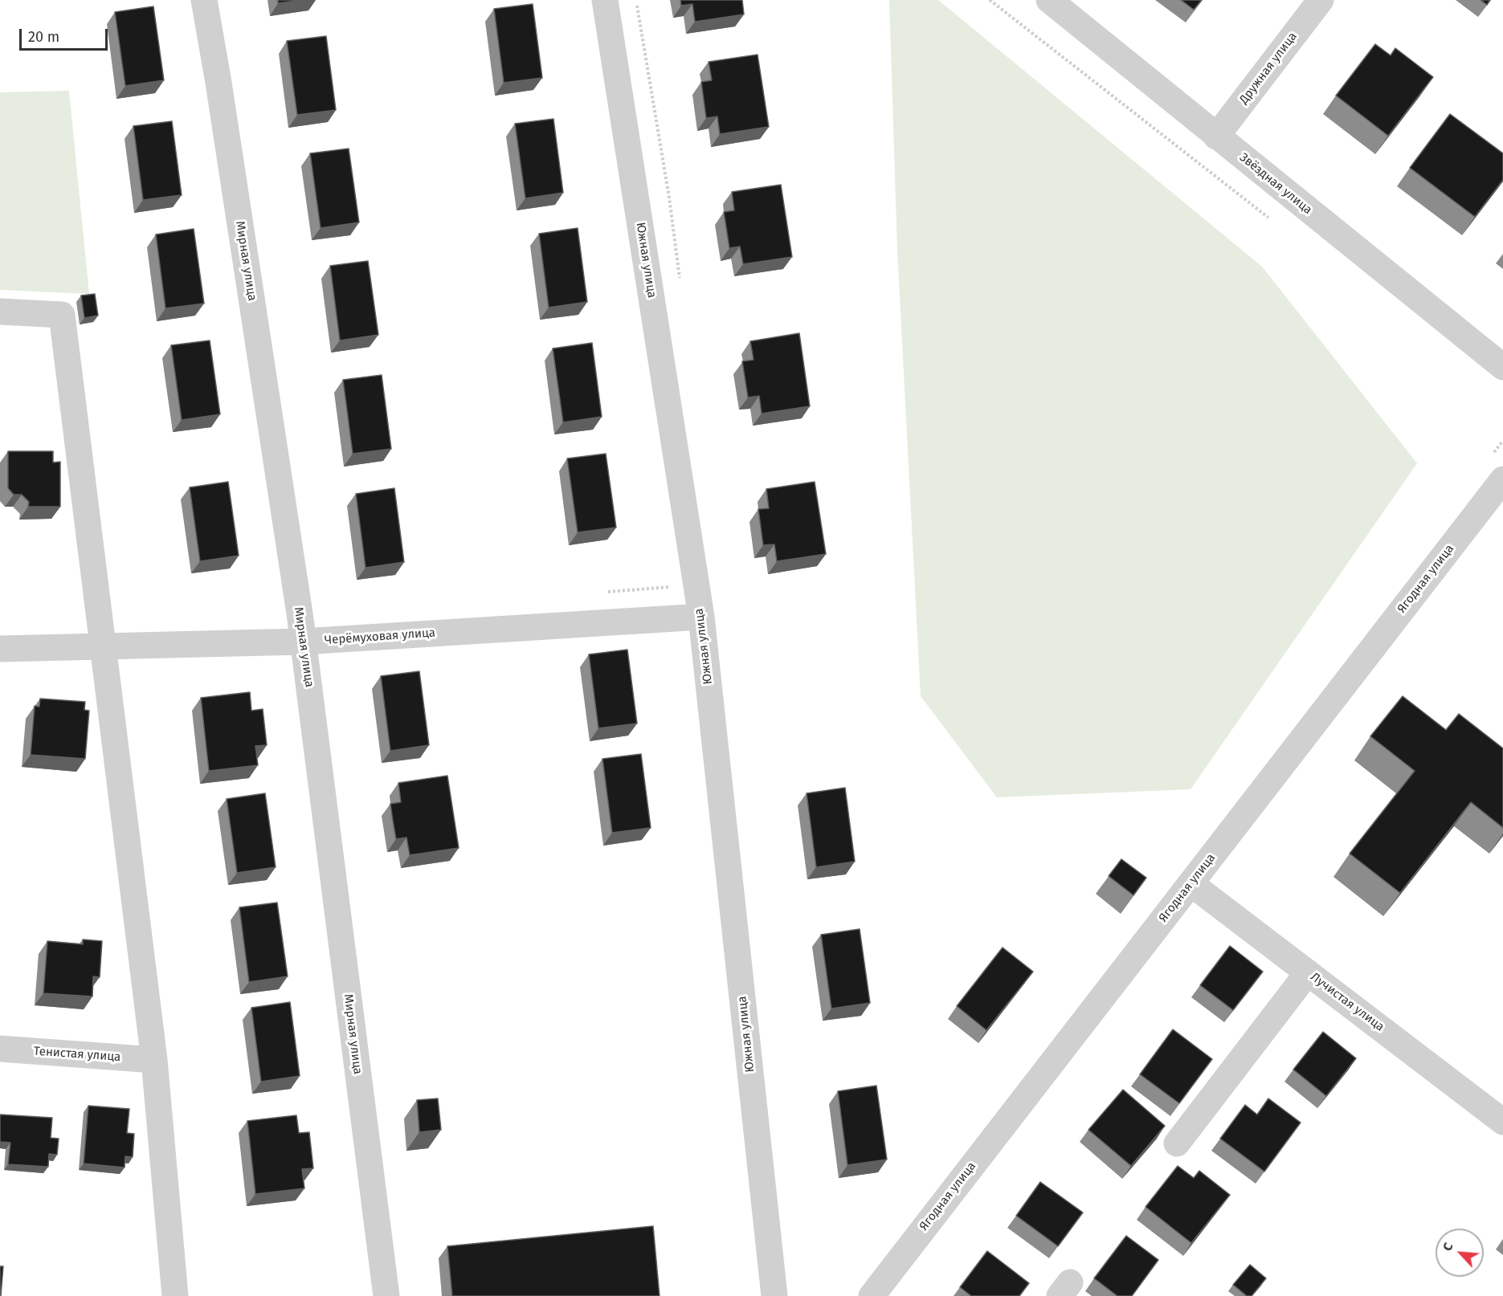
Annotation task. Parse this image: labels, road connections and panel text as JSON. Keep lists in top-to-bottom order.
{
  "streets": {
    "street": [
      "Дружная улица",
      "Звёздная улица",
      "Южная улица",
      "Мирная улица",
      "Ягодная улица",
      "Черёмуховая улица",
      "Лучистая улица",
      "Тенистая улица"
    ]
  },
  "crossings": [
    ["Дружная улица", "Звёздная улица"],
    ["Южная улица", "Черёмуховая улица"],
    ["Мирная улица", "Черёмуховая улица"],
    ["Ягодная улица", "Лучистая улица"]
  ],
  "scale_bar": "20 m",
  "north": "top left"
}
